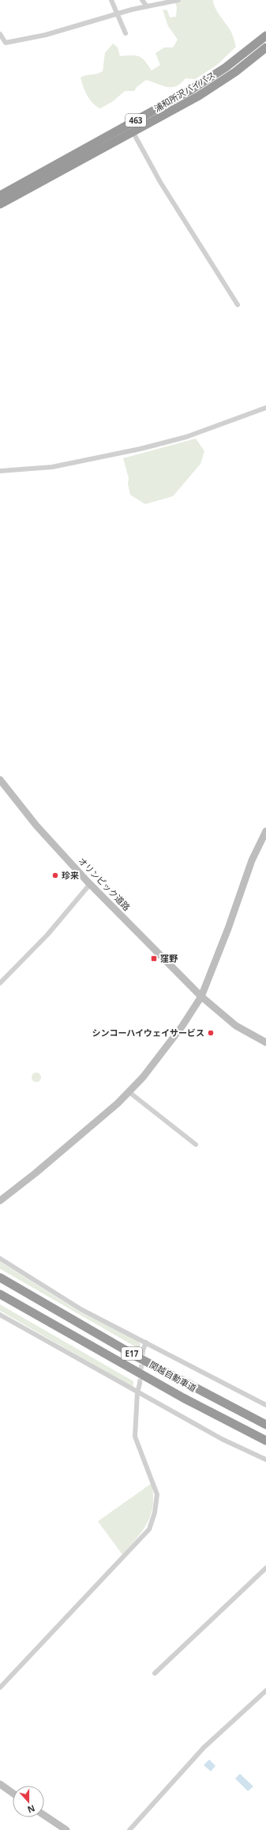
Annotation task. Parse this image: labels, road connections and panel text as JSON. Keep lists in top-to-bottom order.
{
  "streets": {
    "highway": [
      "浦和所沢バイパス",
      "463",
      "E17",
      "関越自動車道"
    ],
    "street": ["オリンピック道路"]
  },
  "places": {
    "other": ["珍来", "シンコーハイウェイサービス"],
    "transit": ["窪野"]
  },
  "north": "bottom"
}
